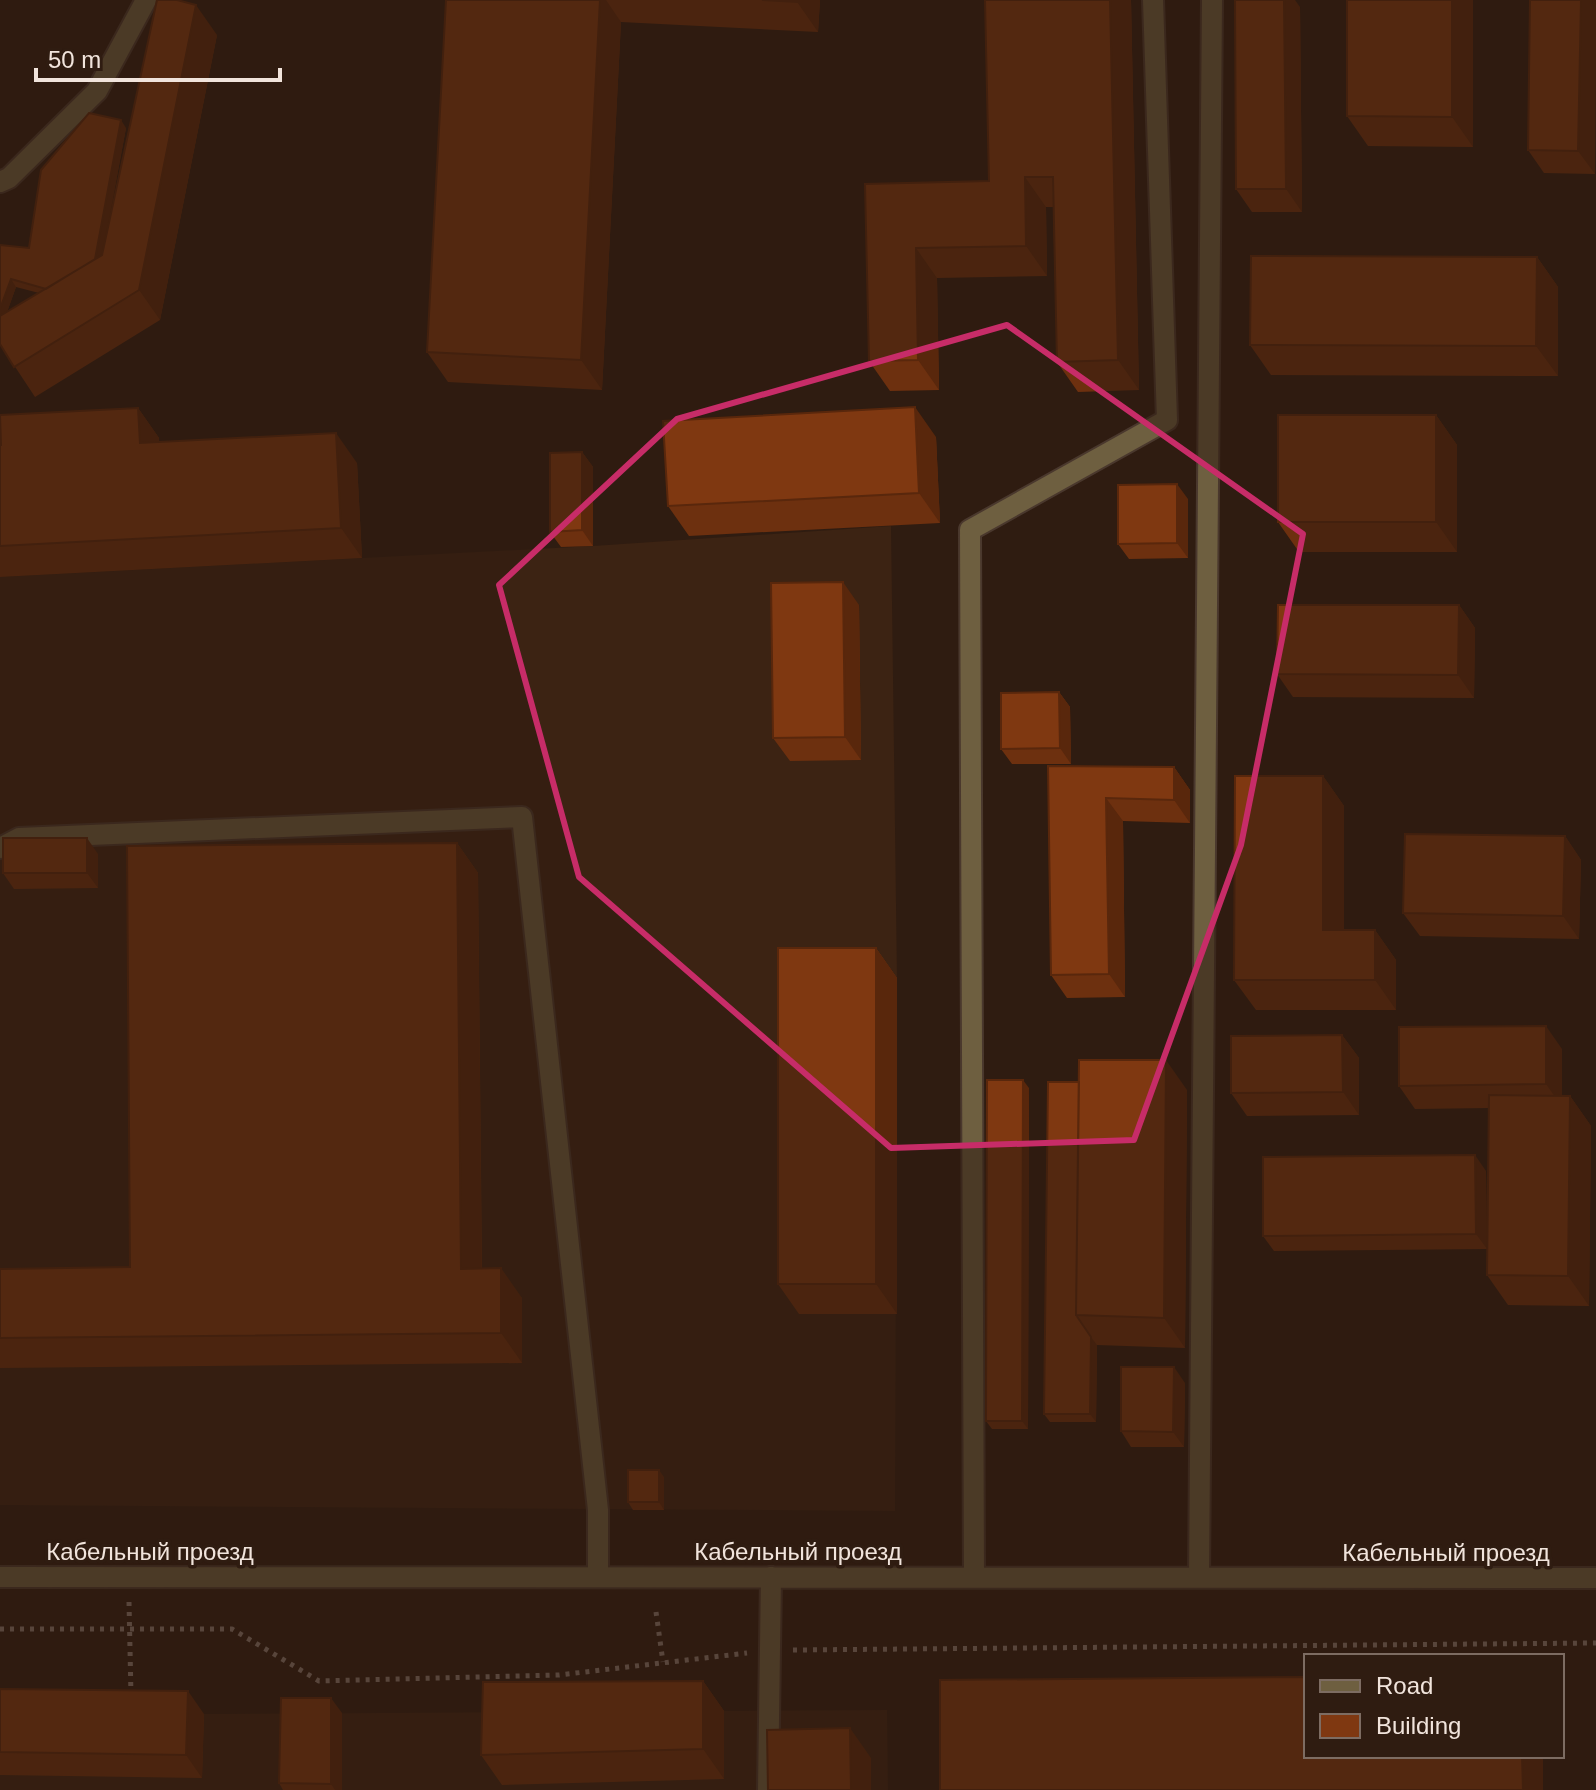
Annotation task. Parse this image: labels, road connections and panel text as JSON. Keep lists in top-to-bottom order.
{
  "streets": {
    "street": ["Кабельный проезд"]
  },
  "legend": ["Road", "Building"],
  "scale_bar": "50 m"
}
